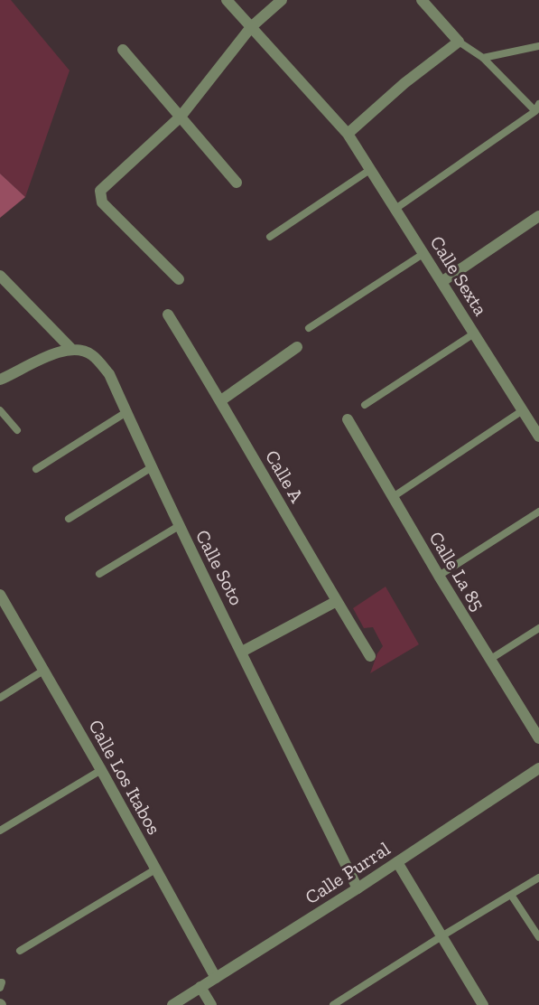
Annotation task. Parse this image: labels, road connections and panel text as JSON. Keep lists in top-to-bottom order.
{
  "streets": {
    "street": [
      "Calle Sexta",
      "Calle A",
      "Calle Soto",
      "Calle La 85",
      "Calle Los Itabos",
      "Calle Purral"
    ]
  },
  "crossings": [
    ["Calle Soto", "Calle Purral"],
    ["Calle Los Itabos", "Calle Purral"]
  ]
}
